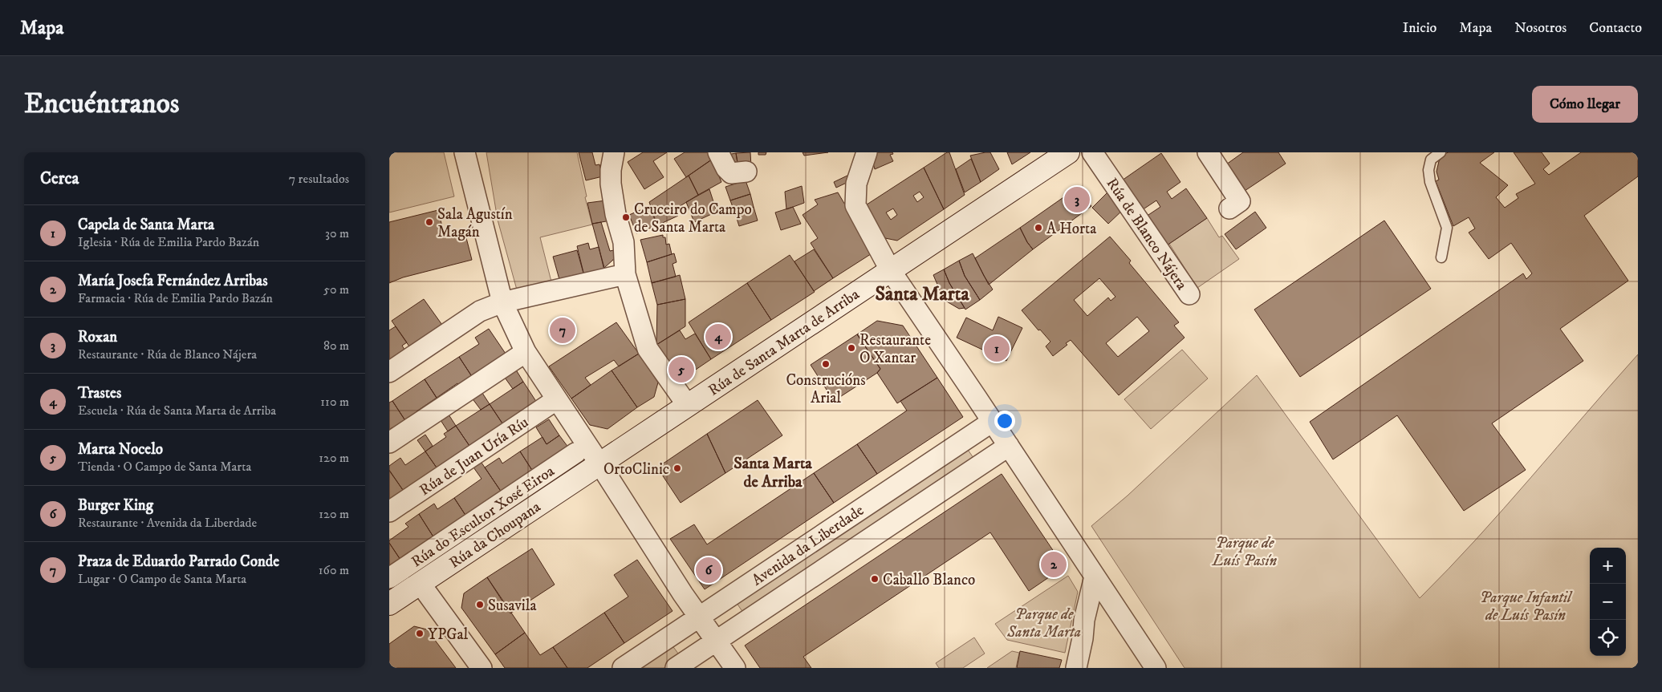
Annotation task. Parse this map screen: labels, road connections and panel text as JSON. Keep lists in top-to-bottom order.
{
  "streets": {
    "street": [
      "Rúa de Blanco Nájera",
      "Rúa de Santa Marta de Arriba",
      "Rúa de Juan Uría Ríu",
      "Rúa do Escultor Xosé Eiroa",
      "Rúa da Choupana",
      "Avenida da Liberdade"
    ]
  },
  "crossings": [
    ["Rúa de Santa Marta de Arriba", "Rúa da Choupana"]
  ],
  "districts": ["Santa Marta", "Santa Marta de Arriba"],
  "parks": ["Parque de Luís Pasín", "Parque Infantil de Luís Pasín", "Parque de Santa Marta"],
  "places": [
    "Cruceiro do Campo de Santa Marta",
    "Sala Agustín Magán",
    "A Horta",
    "Restaurante O Xantar",
    "Construcións Arial",
    "OrtoClinic",
    "Caballo Blanco",
    "Susavila",
    "YPGal"
  ],
  "page": {
    "header": "Mapa",
    "nav": [
      "Inicio",
      "Mapa",
      "Nosotros",
      "Contacto"
    ],
    "buttons": "Cómo llegar",
    "title": "Encuéntranos",
    "heading": ["Cerca", "7 resultados"],
    "pins": [
      "3",
      "7",
      "4",
      "1",
      "5",
      "2",
      "6"
    ],
    "list": [
      {
        "mark": "1",
        "name": "Capela de Santa Marta",
        "note": "Iglesia · Rúa de Emilia Pardo Bazán",
        "value": "30 m"
      },
      {
        "mark": "2",
        "name": "María Josefa Fernández Arribas",
        "note": "Farmacia · Rúa de Emilia Pardo Bazán",
        "value": "50 m"
      },
      {
        "mark": "3",
        "name": "Roxan",
        "note": "Restaurante · Rúa de Blanco Nájera",
        "value": "80 m"
      },
      {
        "mark": "4",
        "name": "Trastes",
        "note": "Escuela · Rúa de Santa Marta de Arriba",
        "value": "110 m"
      },
      {
        "mark": "5",
        "name": "Marta Nocelo",
        "note": "Tienda · O Campo de Santa Marta",
        "value": "120 m"
      },
      {
        "mark": "6",
        "name": "Burger King",
        "note": "Restaurante · Avenida da Liberdade",
        "value": "120 m"
      },
      {
        "mark": "7",
        "name": "Praza de Eduardo Parrado Conde",
        "note": "Lugar · O Campo de Santa Marta",
        "value": "160 m"
      }
    ],
    "map_buttons": ["+", "−"]
  }
}
